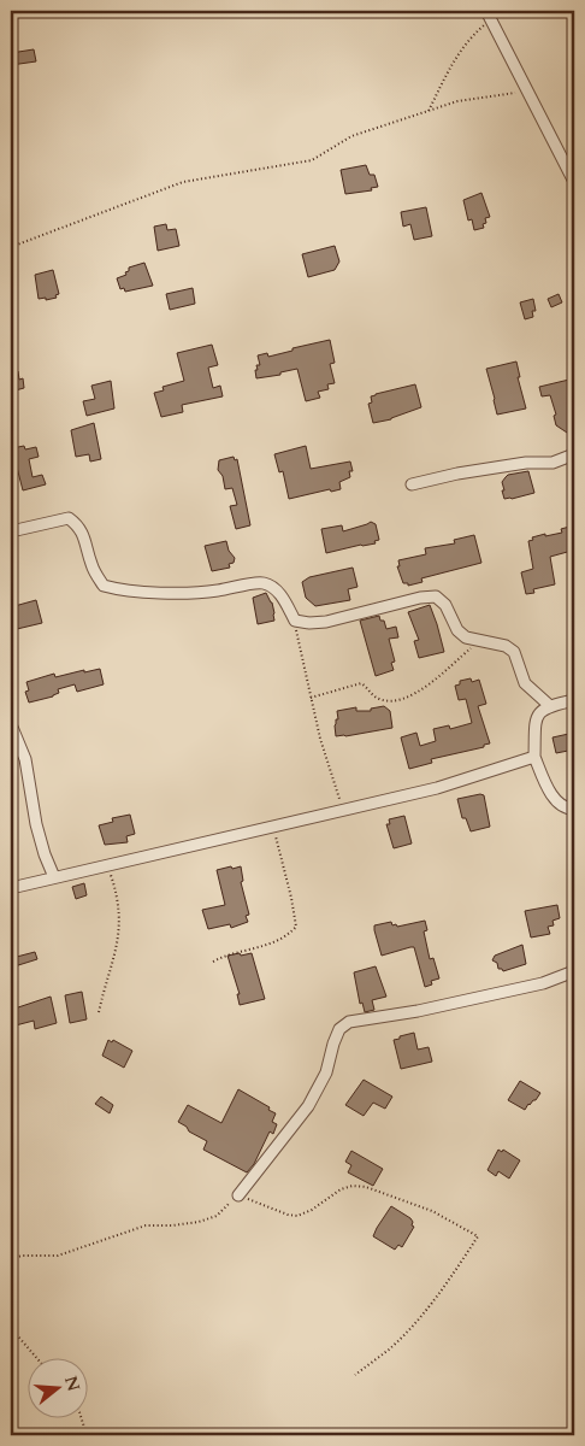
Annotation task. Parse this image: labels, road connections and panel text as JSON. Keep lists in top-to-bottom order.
{
  "north": "right"
}
